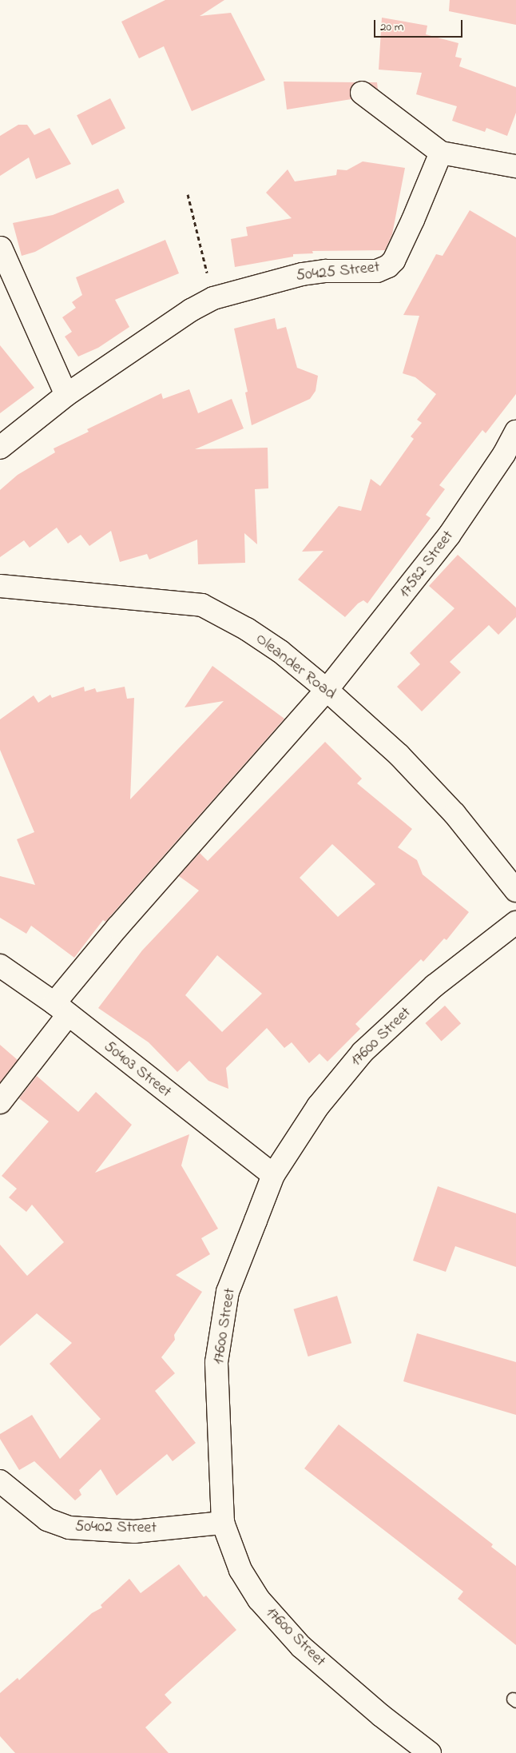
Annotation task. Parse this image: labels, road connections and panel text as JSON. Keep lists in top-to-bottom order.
{
  "streets": {
    "street": [
      "50425 Street",
      "17582 Street",
      "Oleander Road",
      "17600 Street",
      "50403 Street",
      "50402 Street"
    ]
  },
  "crossings": [
    ["17582 Street", "Oleander Road"],
    ["17582 Street", "50403 Street"],
    ["17600 Street", "50403 Street"],
    ["17600 Street", "50402 Street"]
  ],
  "scale_bar": "20 m"
}
